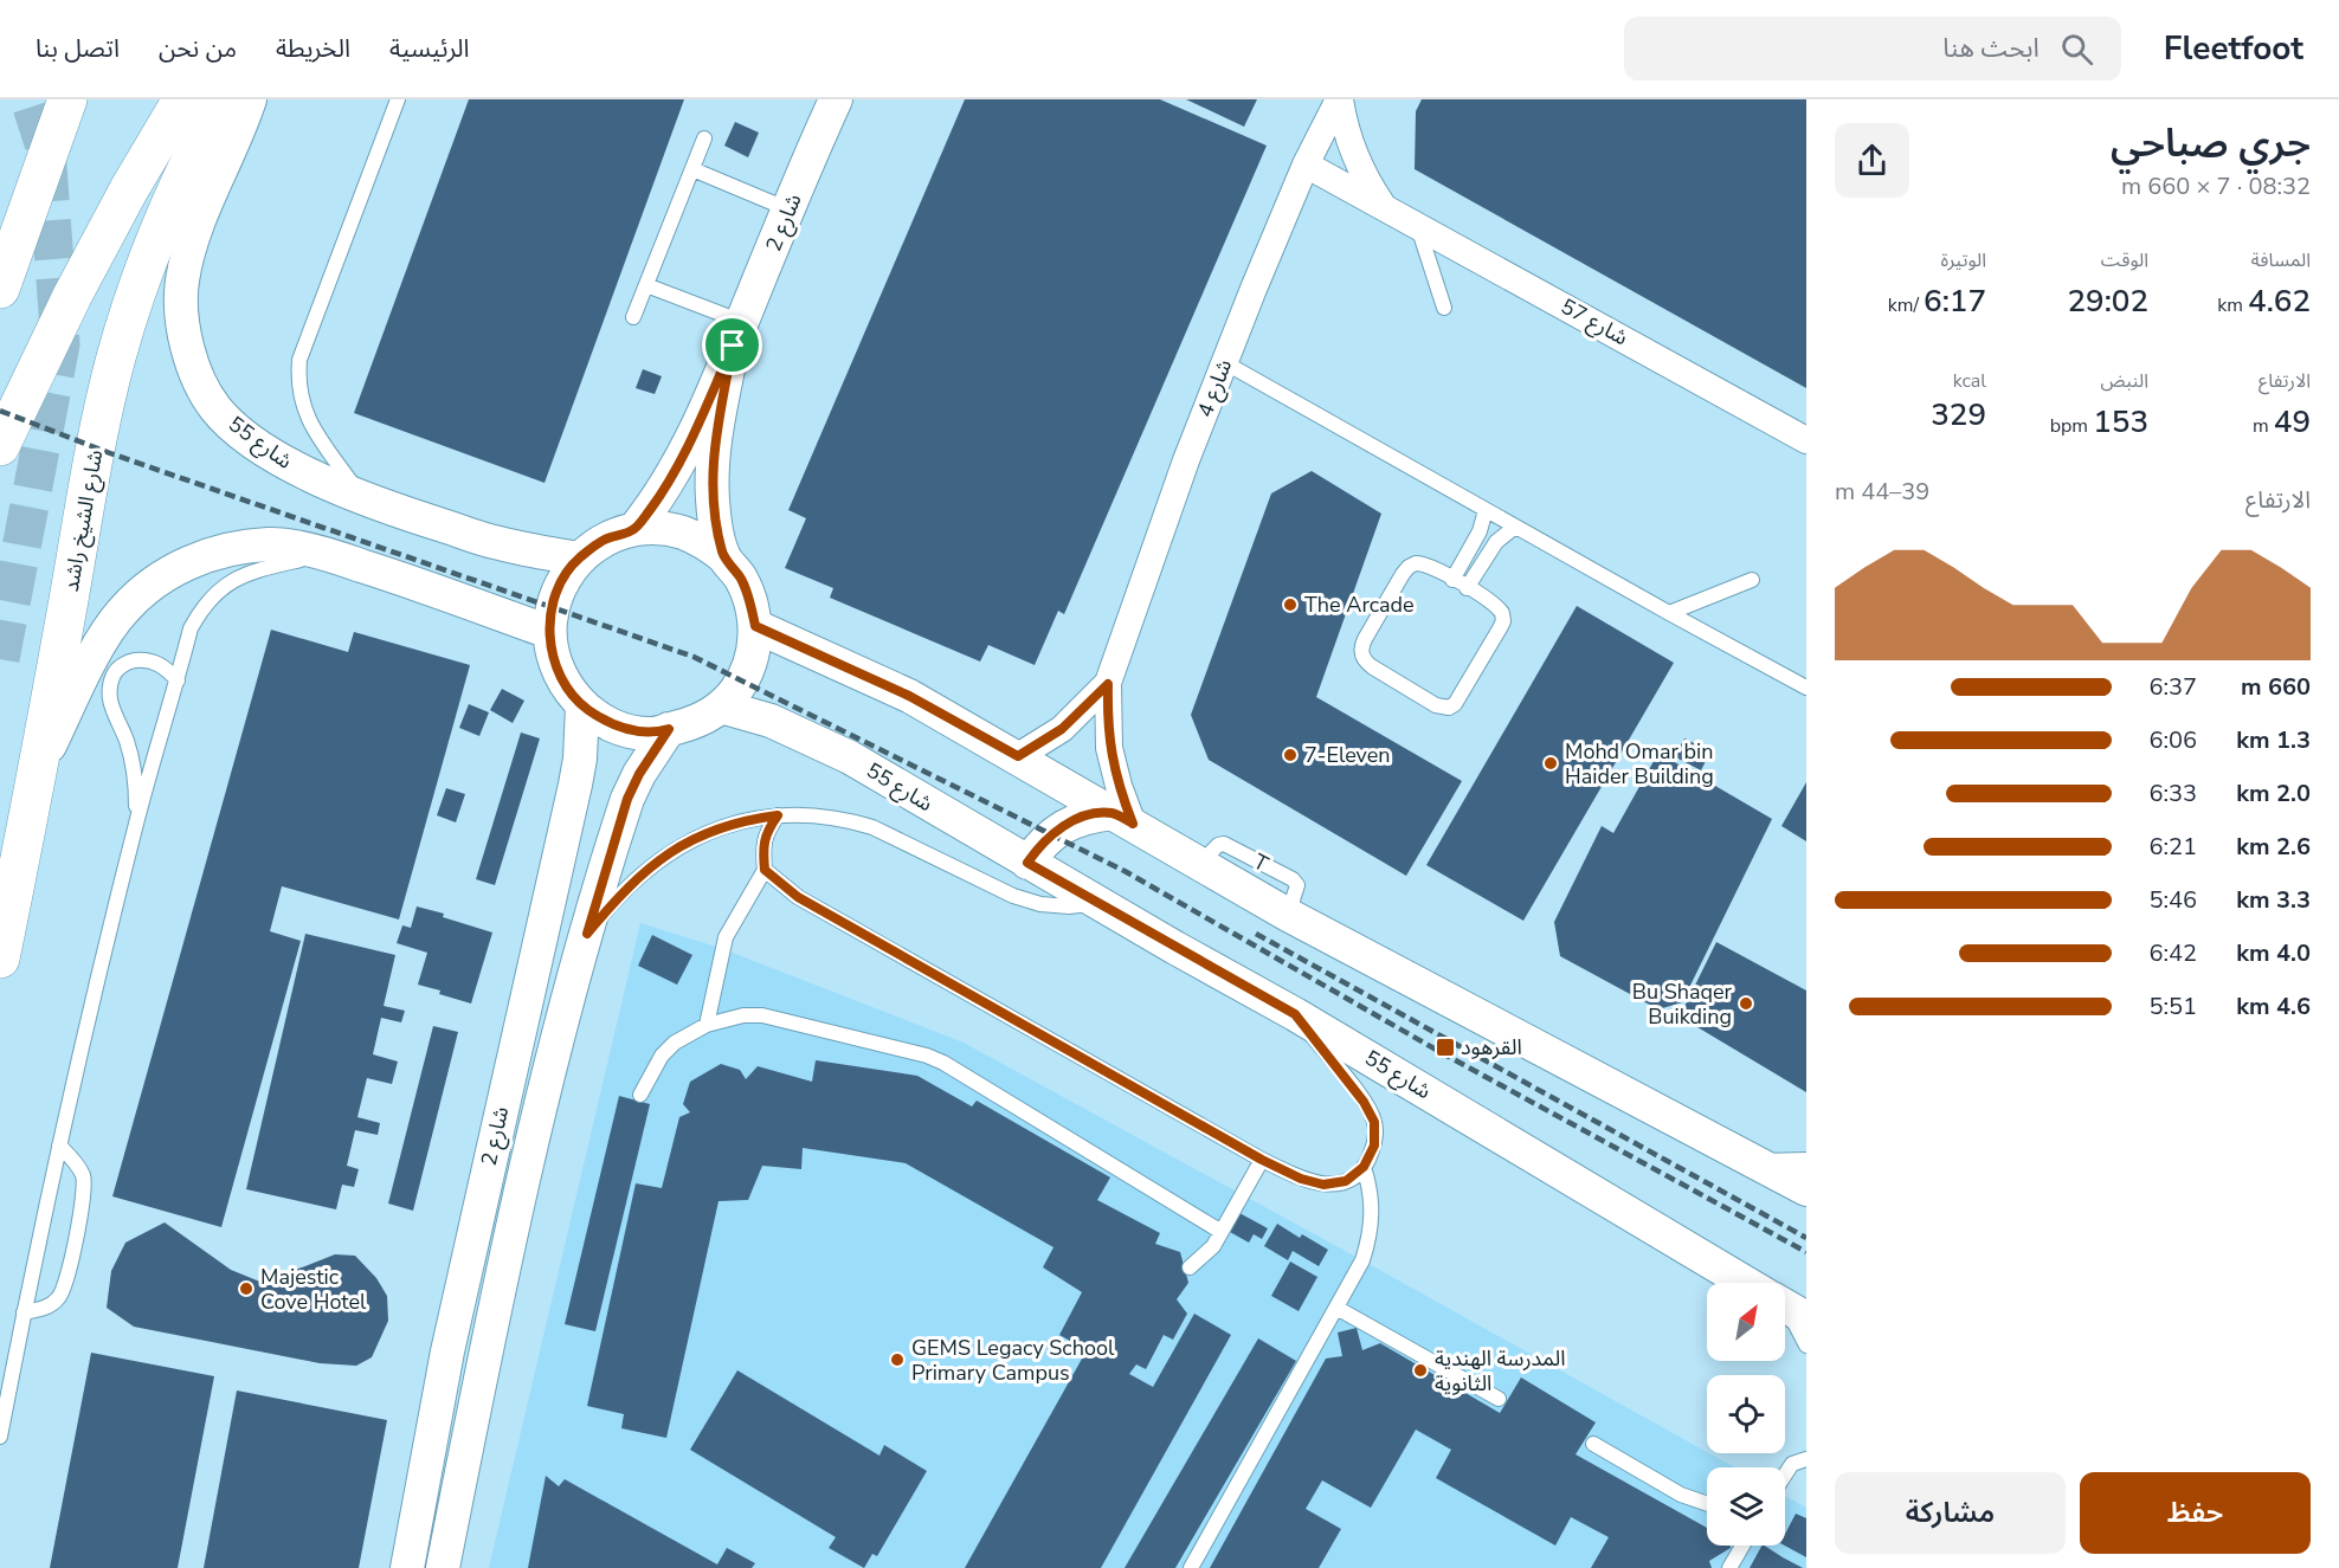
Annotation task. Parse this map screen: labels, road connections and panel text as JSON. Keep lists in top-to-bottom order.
{
  "streets": {
    "main road": ["شارع الشيخ راشد"],
    "street": [
      "شارع 2",
      "شارع 57",
      "شارع 4",
      "شارع 55"
    ]
  },
  "crossings": [
    ["شارع 2", "شارع 55"],
    ["شارع 57", "شارع 4"]
  ],
  "places": {
    "other": [
      "The Arcade",
      "7-Eleven",
      "Mohd Omar bin Haider Building",
      "Bu Shaqer Buikding",
      "Majestic Cove Hotel",
      "GEMS Legacy School Primary Campus",
      "المدرسة الهندية الثانوية"
    ],
    "transit": ["القرهود"]
  },
  "north": "top right",
  "page": {
    "header": "Fleetfoot",
    "search": "ابحث هنا",
    "nav": [
      "الرئيسية",
      "الخريطة",
      "من نحن",
      "اتصل بنا"
    ],
    "heading": ["جري صباحي", "08:32 · 7 × 660 m"],
    "stats": [
      ["المسافة", "4.62 km"],
      ["الوقت", "29:02"],
      ["الوتيرة", "6:17 /km"],
      ["الارتفاع", "49 m"],
      ["النبض", "153 bpm"],
      ["kcal", "329"]
    ],
    "chart": ["الارتفاع", "39–44 m"],
    "list": [
      {
        "name": "660 m",
        "note": "6:37"
      },
      {
        "name": "1.3 km",
        "note": "6:06"
      },
      {
        "name": "2.0 km",
        "note": "6:33"
      },
      {
        "name": "2.6 km",
        "note": "6:21"
      },
      {
        "name": "3.3 km",
        "note": "5:46"
      },
      {
        "name": "4.0 km",
        "note": "6:42"
      },
      {
        "name": "4.6 km",
        "note": "5:51"
      }
    ],
    "buttons": ["حفظ", "مشاركة"]
  }
}
